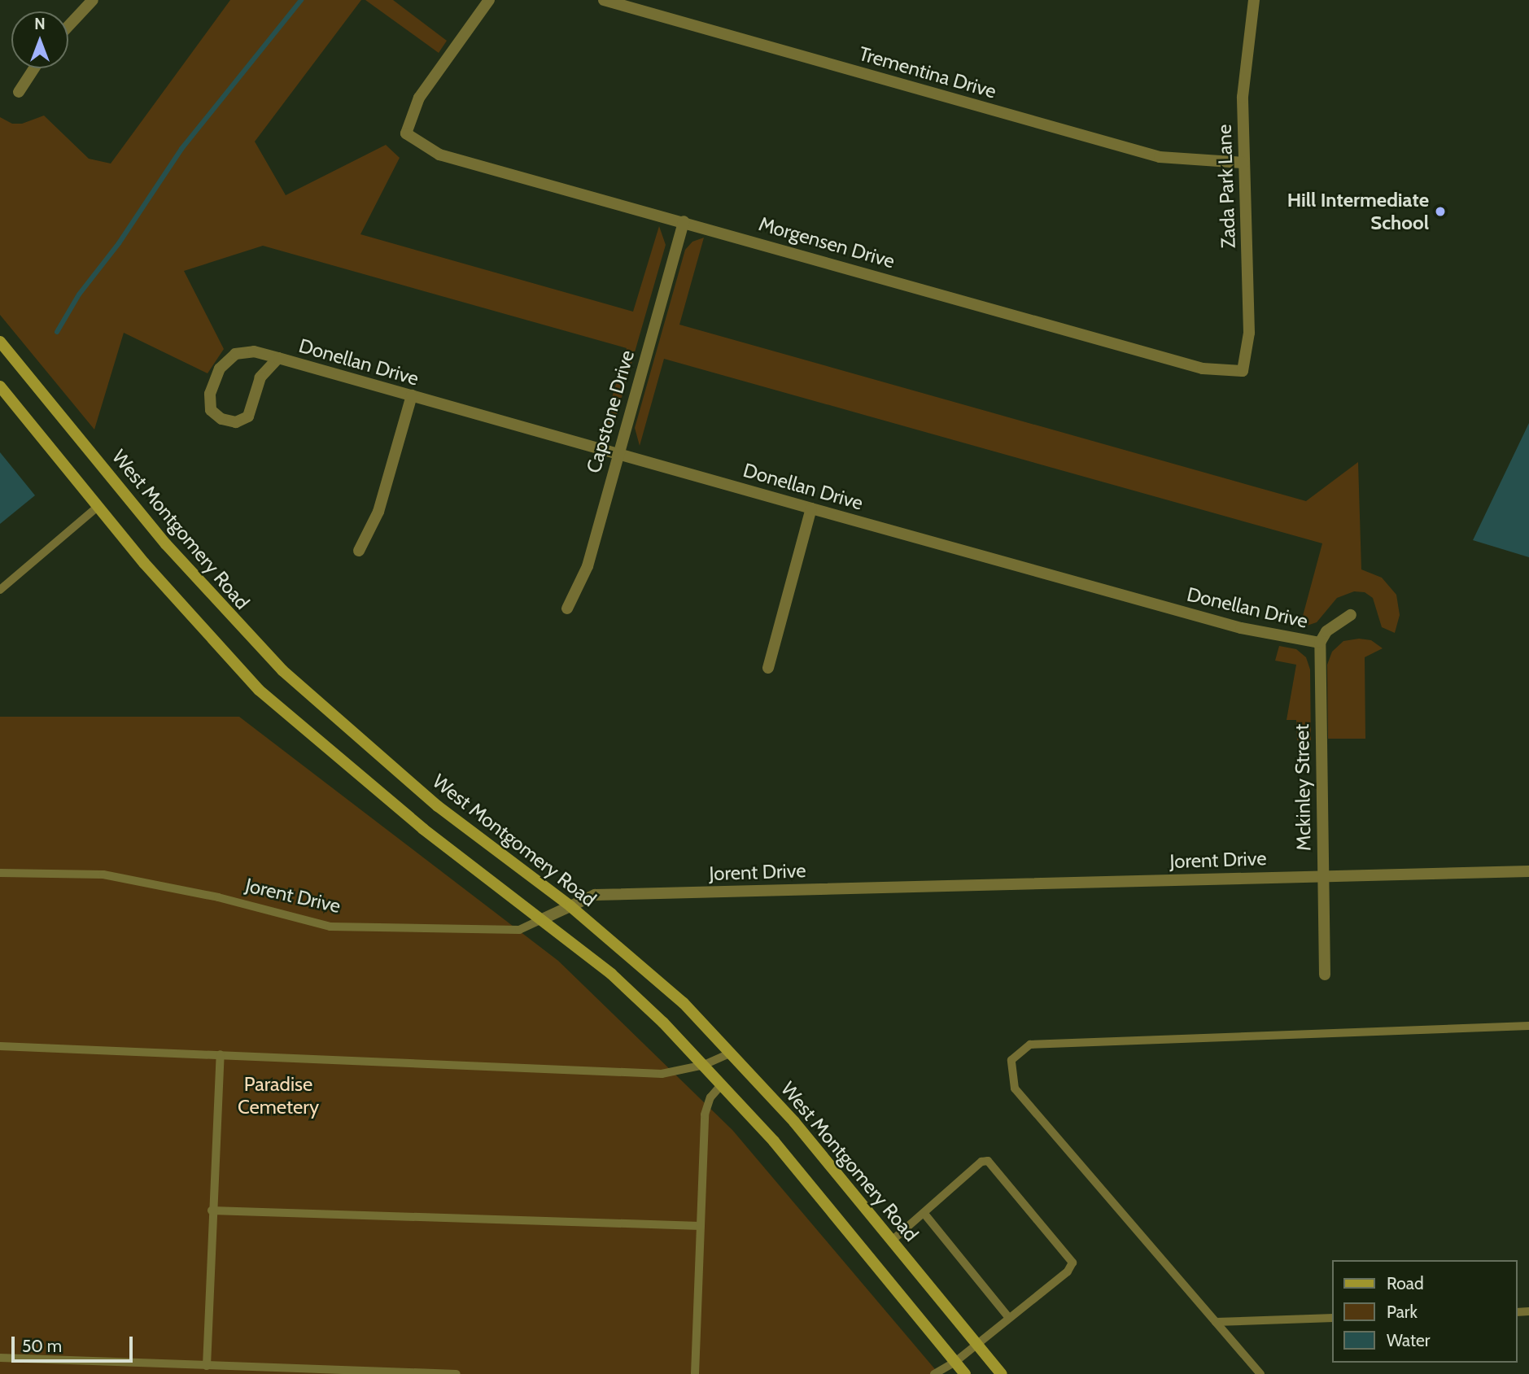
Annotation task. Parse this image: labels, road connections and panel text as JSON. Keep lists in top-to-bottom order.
{
  "streets": {
    "main road": ["West Montgomery Road"],
    "street": [
      "Trementina Drive",
      "Zada Park Lane",
      "Morgensen Drive",
      "Donellan Drive",
      "Capstone Drive",
      "Mckinley Street",
      "Jorent Drive"
    ]
  },
  "crossings": [
    ["Trementina Drive", "Zada Park Lane"],
    ["Zada Park Lane", "Morgensen Drive"],
    ["Morgensen Drive", "Capstone Drive"],
    ["Donellan Drive", "Capstone Drive"],
    ["Donellan Drive", "Mckinley Street"],
    ["West Montgomery Road", "Jorent Drive"],
    ["Mckinley Street", "Jorent Drive"]
  ],
  "parks": ["Paradise Cemetery"],
  "places": ["Hill Intermediate School"],
  "legend": ["Road", "Park", "Water"],
  "scale_bar": "50 m",
  "north": "top"
}
